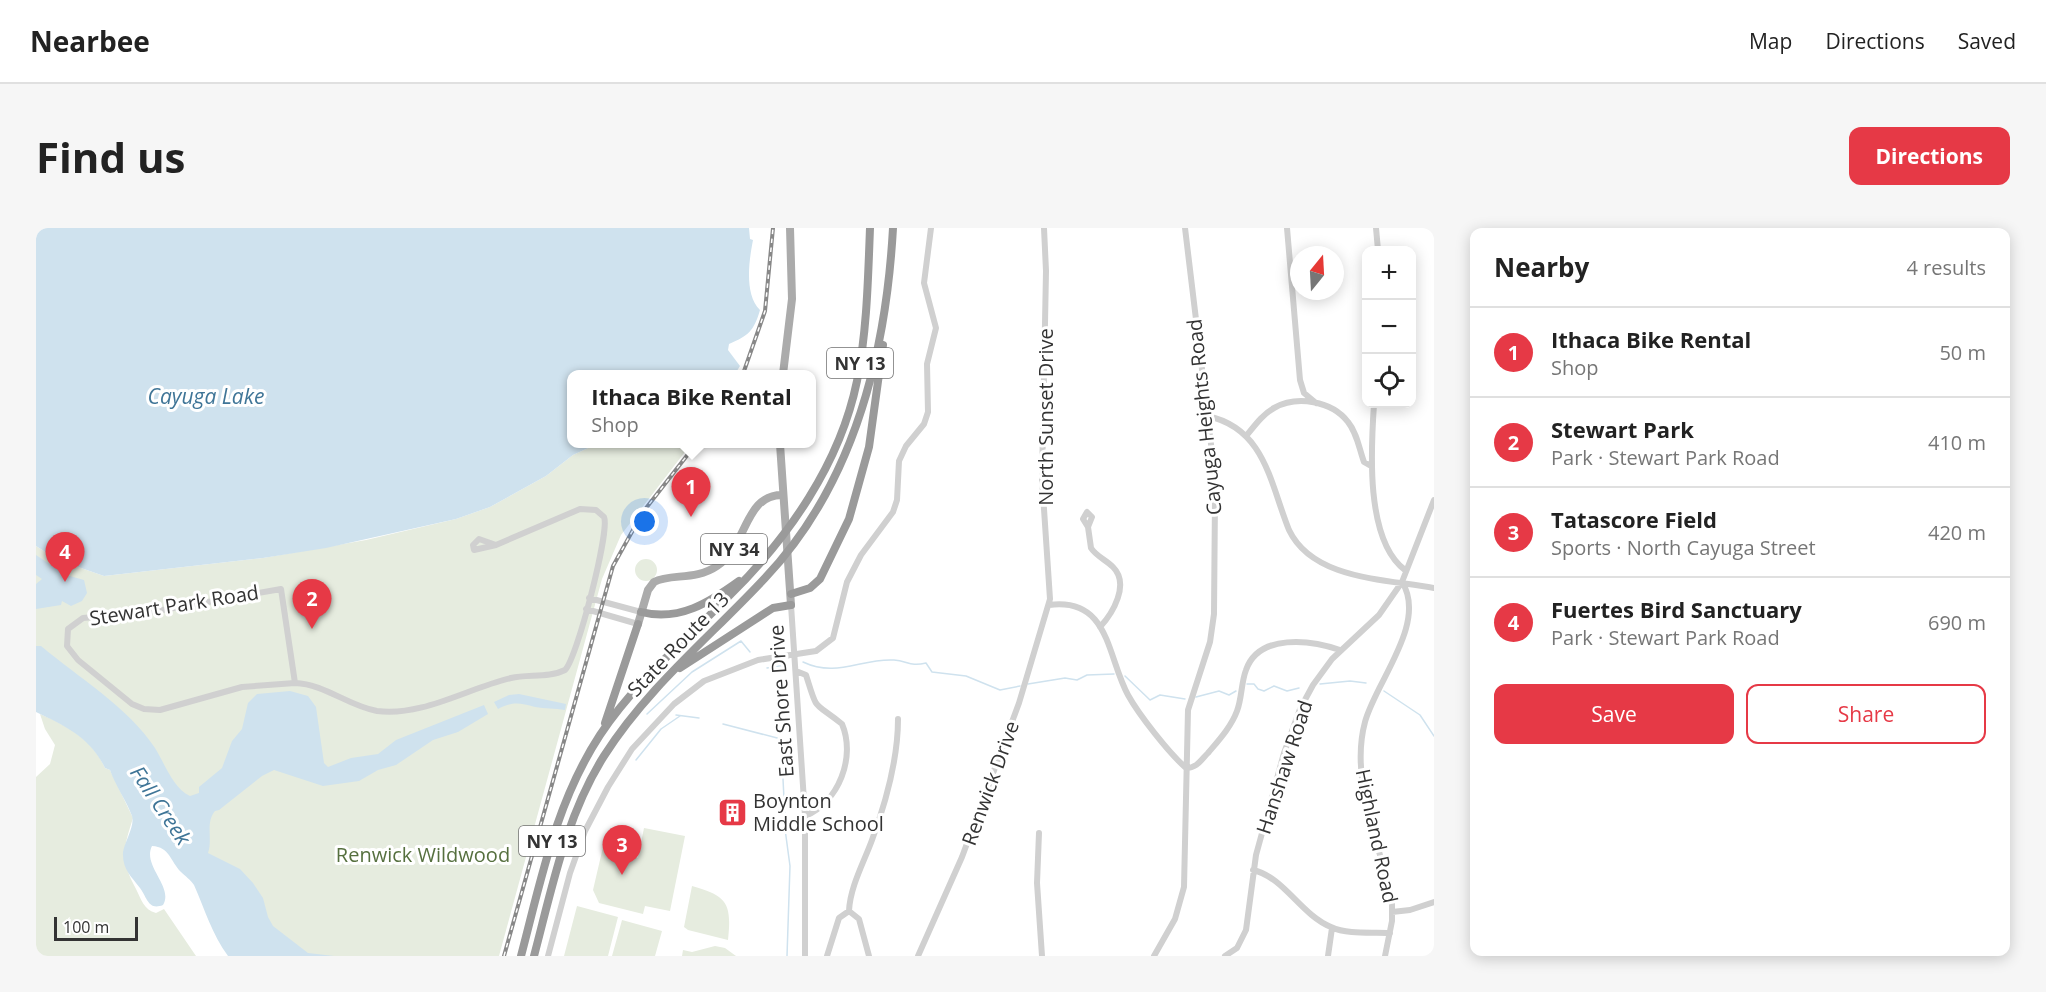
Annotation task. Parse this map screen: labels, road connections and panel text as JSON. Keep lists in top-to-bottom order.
{
  "streets": {
    "highway": ["NY 13", "NY 34", "State Route 13"],
    "main road": ["East Shore Drive"],
    "street": [
      "North Sunset Drive",
      "Cayuga Heights Road",
      "Stewart Park Road",
      "Hanshaw Road",
      "Renwick Drive",
      "Highland Road"
    ]
  },
  "crossings": [
    ["North Sunset Drive", "Renwick Drive"],
    ["NY 34", "State Route 13"],
    ["NY 34", "East Shore Drive"],
    ["Hanshaw Road", "Highland Road"]
  ],
  "water": ["Cayuga Lake", "Fall Creek"],
  "parks": ["Renwick Wildwood"],
  "places": {
    "building": ["Boynton Middle School"]
  },
  "scale_bar": "100 m",
  "north": "top",
  "page": {
    "header": "Nearbee",
    "nav": ["Map", "Directions", "Saved"],
    "buttons": [
      "Directions",
      ["Save", "Share"]
    ],
    "title": "Find us",
    "heading": ["Nearby", "4 results"],
    "map_buttons": ["+", "−"],
    "list": [
      {
        "mark": "1",
        "name": "Ithaca Bike Rental",
        "note": "Shop",
        "value": "50 m"
      },
      {
        "mark": "2",
        "name": "Stewart Park",
        "note": "Park · Stewart Park Road",
        "value": "410 m"
      },
      {
        "mark": "3",
        "name": "Tatascore Field",
        "note": "Sports · North Cayuga Street",
        "value": "420 m"
      },
      {
        "mark": "4",
        "name": "Fuertes Bird Sanctuary",
        "note": "Park · Stewart Park Road",
        "value": "690 m"
      }
    ],
    "popup": ["Ithaca Bike Rental", "Shop"],
    "pins": [
      "1",
      "4",
      "2",
      "3"
    ],
    "scale": "100 m"
  }
}
